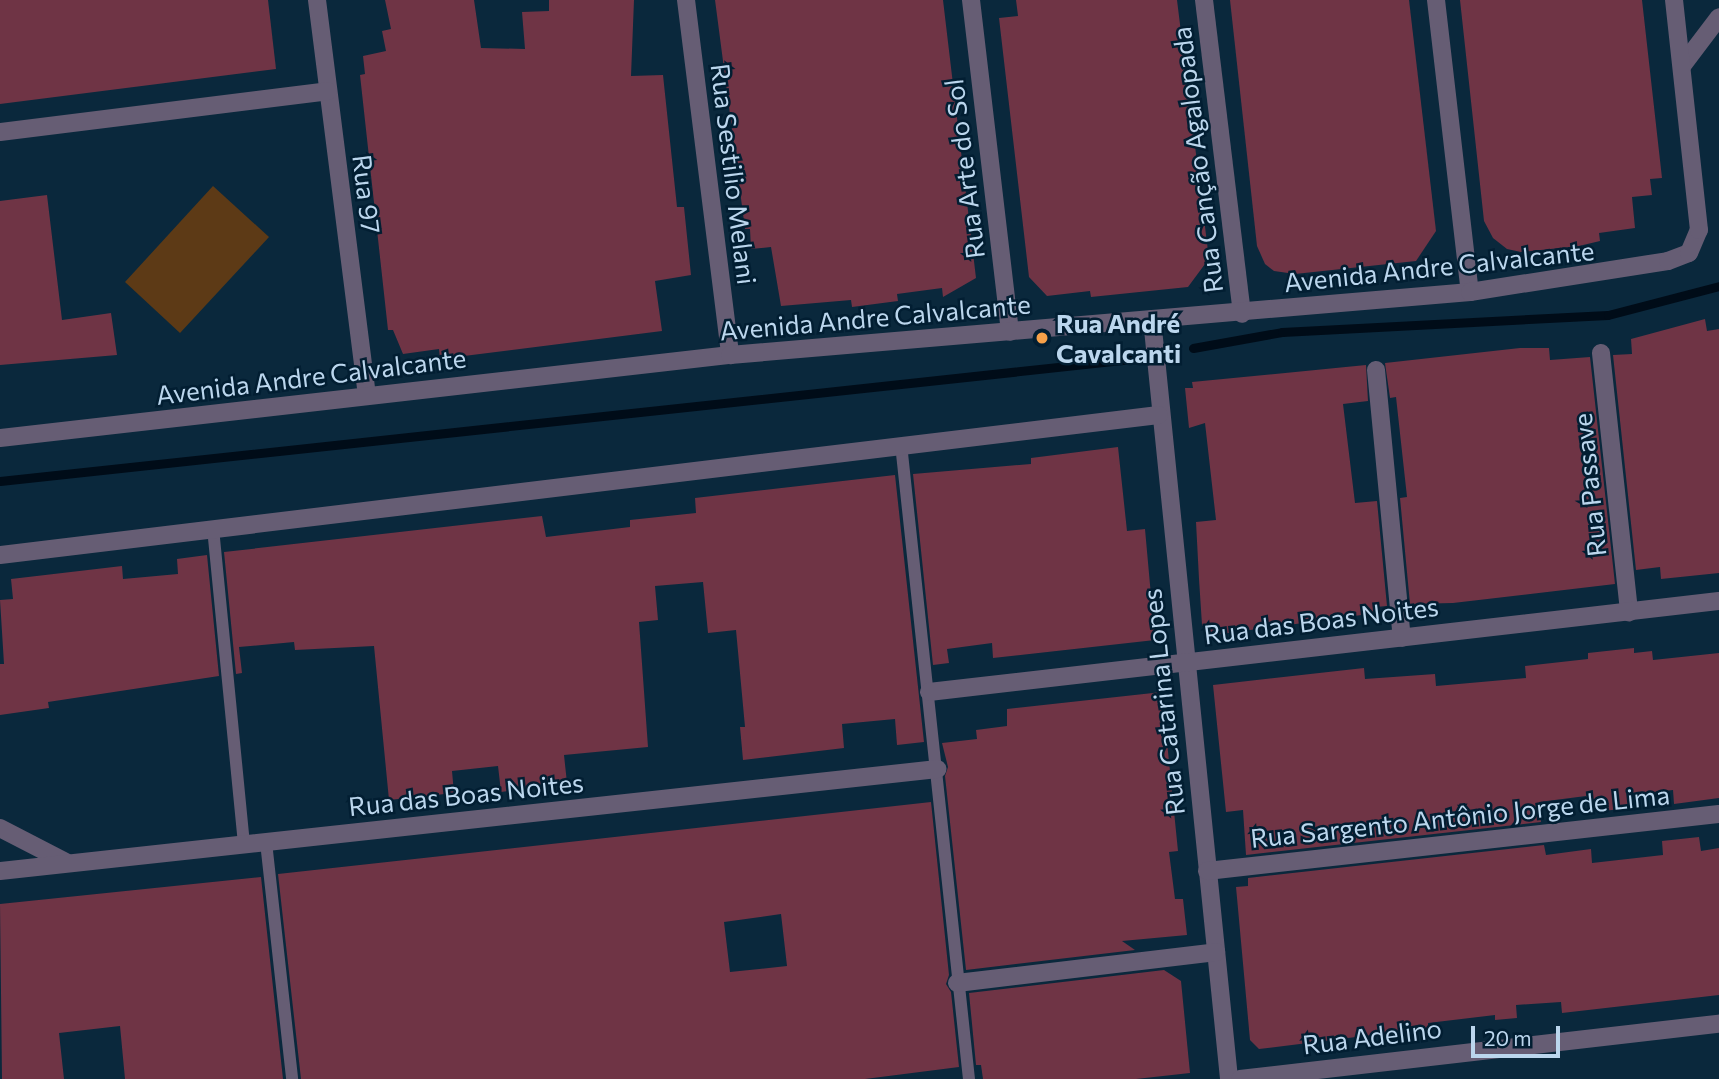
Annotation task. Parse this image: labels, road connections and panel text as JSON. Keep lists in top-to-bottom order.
{
  "streets": {
    "street": [
      "Rua Canção Agalopada",
      "Rua Arte do Sol",
      "Rua Sestilio Melani",
      "Rua 97",
      "Avenida Andre Calvalcante",
      "Rua Passave",
      "Rua das Boas Noites",
      "Rua Catarina Lopes",
      "Rua Sargento Antônio Jorge de Lima",
      "Rua Adelino"
    ]
  },
  "crossings": [
    ["Rua Canção Agalopada", "Avenida Andre Calvalcante"],
    ["Rua Arte do Sol", "Avenida Andre Calvalcante"],
    ["Rua Sestilio Melani", "Avenida Andre Calvalcante"],
    ["Rua 97", "Avenida Andre Calvalcante"],
    ["Avenida Andre Calvalcante", "Rua Catarina Lopes"],
    ["Rua Passave", "Rua das Boas Noites"],
    ["Rua das Boas Noites", "Rua Catarina Lopes"],
    ["Rua Catarina Lopes", "Rua Sargento Antônio Jorge de Lima"]
  ],
  "places": ["Rua André Cavalcanti"],
  "scale_bar": "20 m"
}
